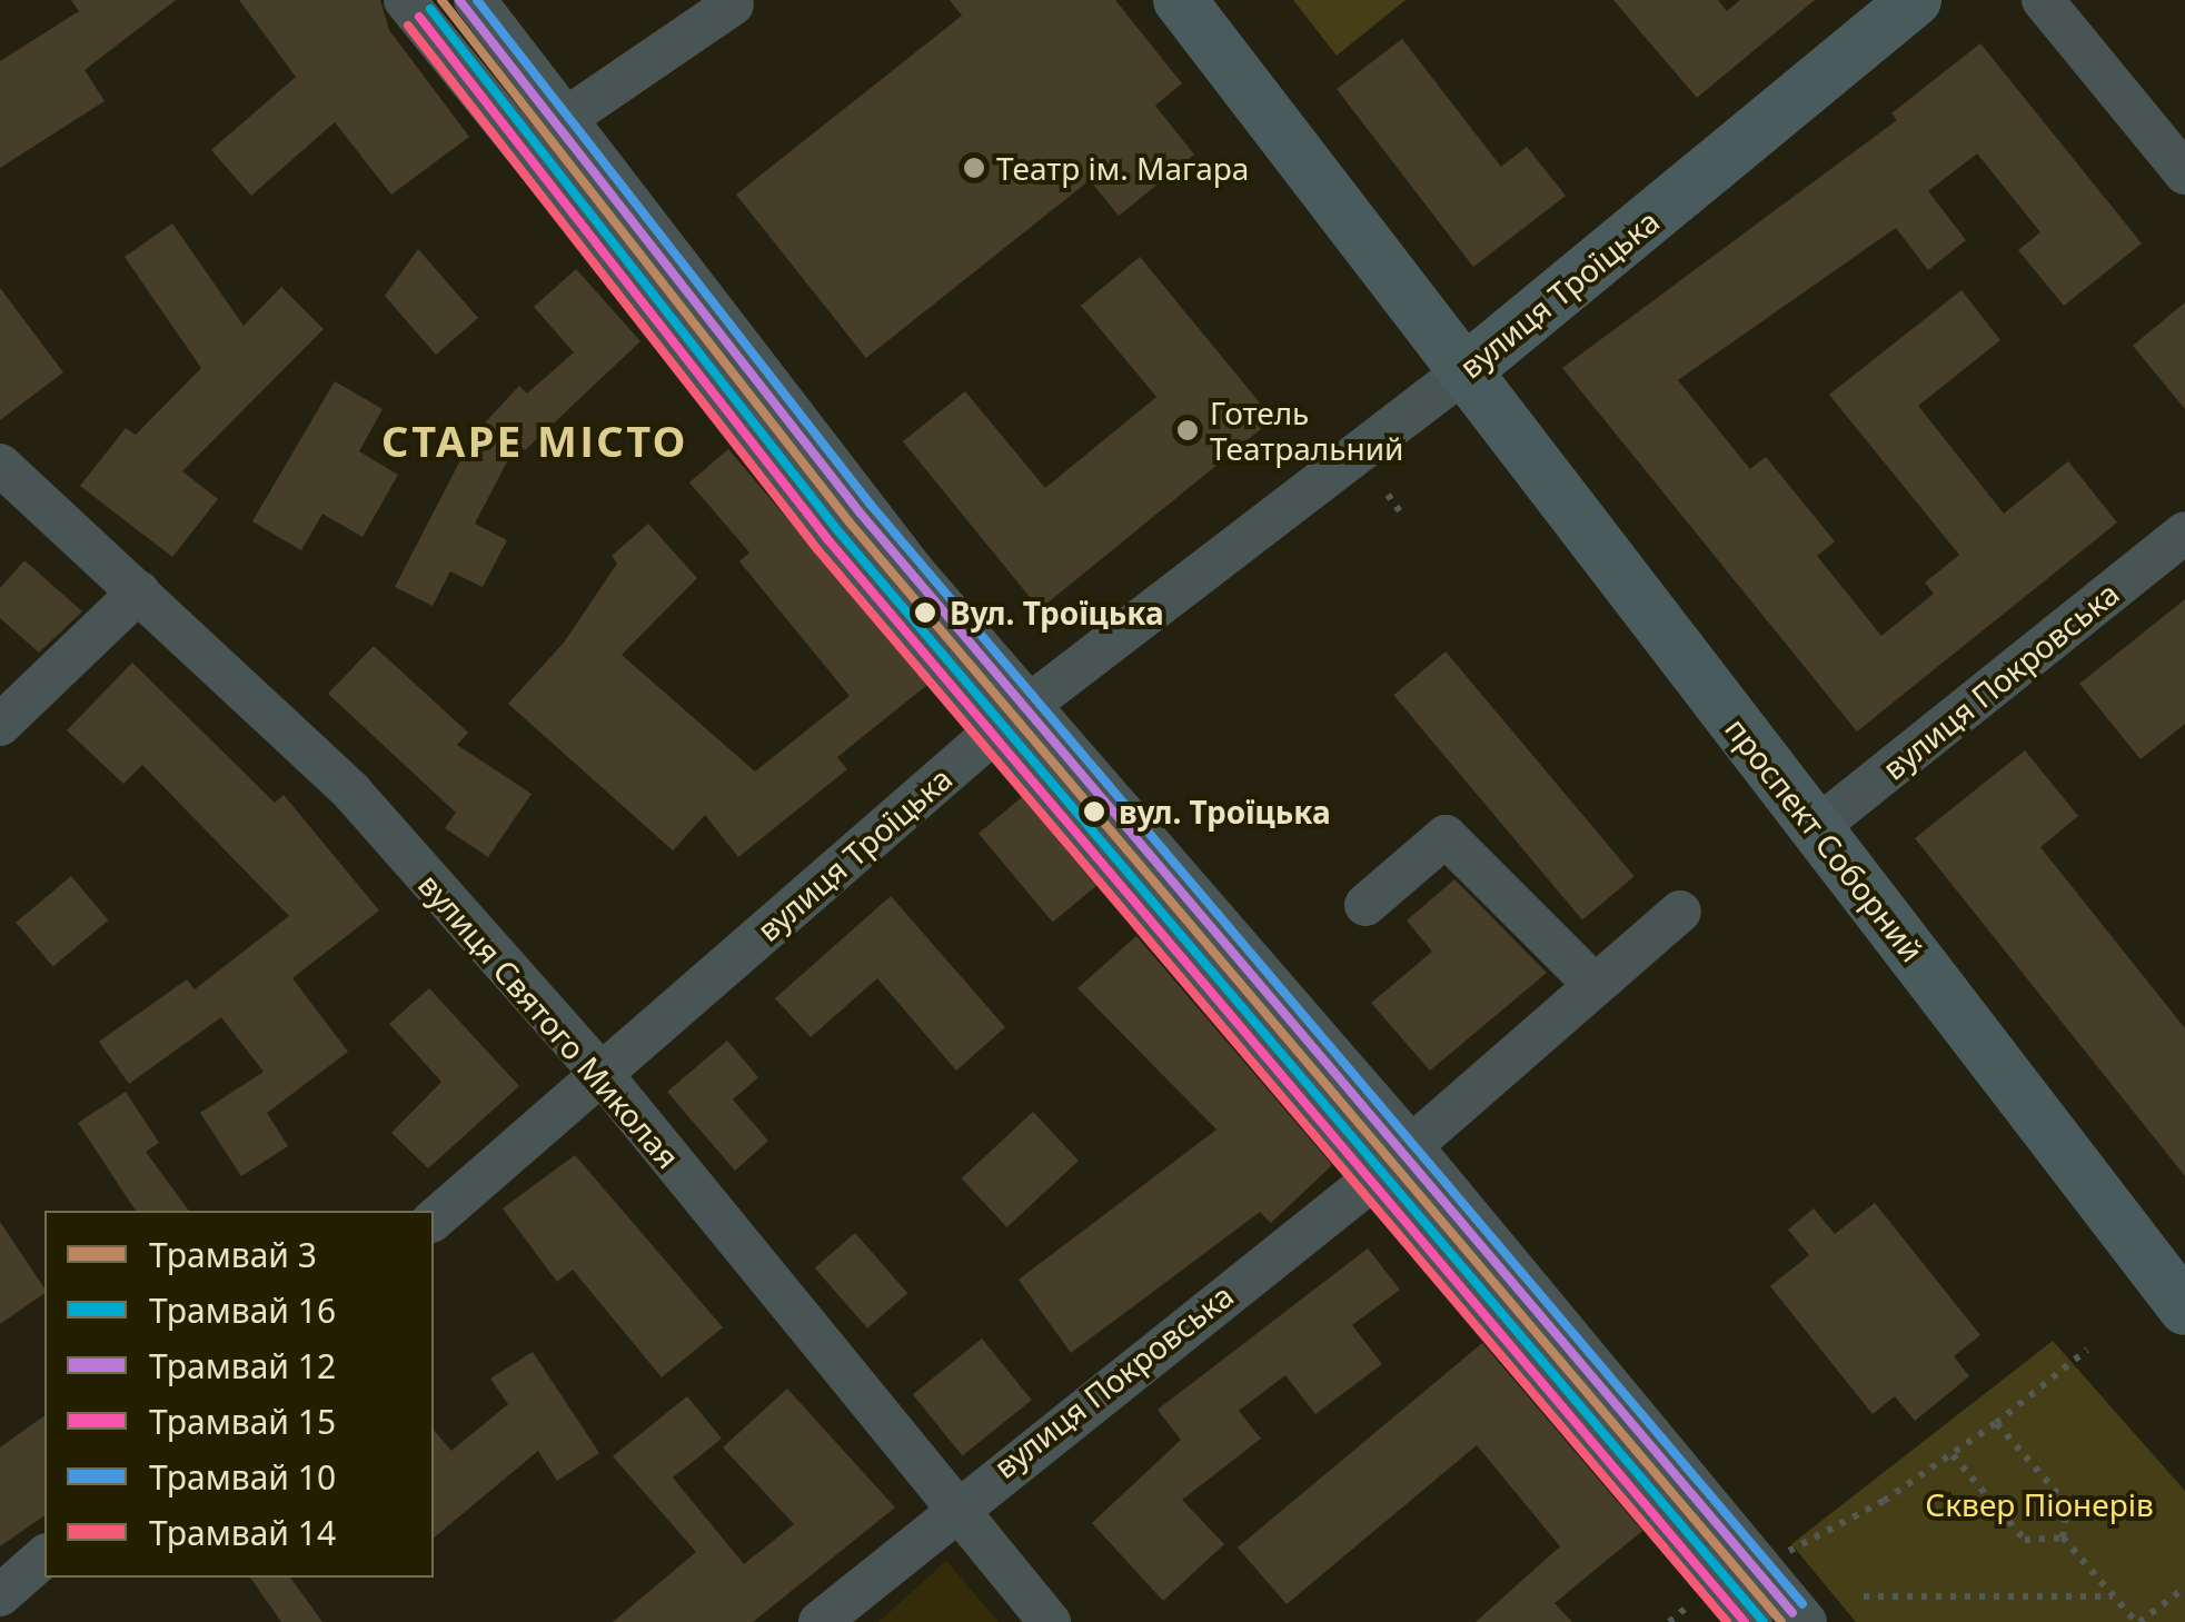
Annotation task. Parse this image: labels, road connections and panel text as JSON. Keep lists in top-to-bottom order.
{
  "streets": {
    "main road": ["вулиця Троїцька", "проспект Соборний"],
    "street": ["вулиця Покровська", "вулиця Святого Миколая"]
  },
  "crossings": [
    ["вулиця Троїцька", "проспект Соборний"],
    ["вулиця Троїцька", "вулиця Святого Миколая"],
    ["вулиця Покровська", "проспект Соборний"],
    ["вулиця Покровська", "вулиця Святого Миколая"]
  ],
  "districts": ["СТАРЕ МІСТО"],
  "parks": ["Сквер Піонерів"],
  "places": [
    "Театр ім. Магара",
    "Готель Театральний",
    "Вул. Троїцька",
    "вул. Троїцька"
  ],
  "lines": [
    "tram line 3",
    "tram line 12",
    "tram line 10",
    "tram line 16",
    "tram line 15",
    "tram line 14"
  ],
  "legend": [
    "Трамвай 3",
    "Трамвай 16",
    "Трамвай 12",
    "Трамвай 15",
    "Трамвай 10",
    "Трамвай 14"
  ]
}
